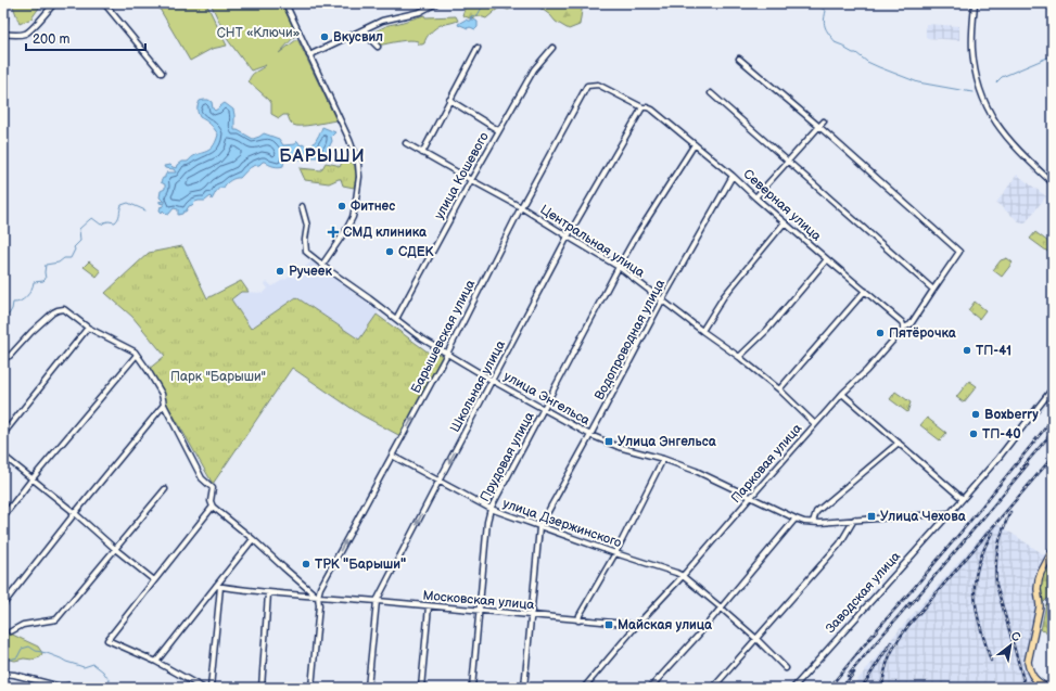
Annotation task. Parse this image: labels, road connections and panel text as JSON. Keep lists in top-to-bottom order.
{
  "streets": {
    "street": [
      "улица Кошевого",
      "Северная улица",
      "Центральная улица",
      "Барышевская улица",
      "Водопроводная улица",
      "Школьная улица",
      "улица Энгельса",
      "Прудовая улица",
      "Парковая улица",
      "улица Дзержинского",
      "Заводская улица",
      "Московская улица"
    ]
  },
  "crossings": [
    ["улица Кошевого", "Центральная улица"],
    ["улица Кошевого", "улица Энгельса"],
    ["Северная улица", "Барышевская улица"],
    ["Северная улица", "Водопроводная улица"],
    ["Северная улица", "Школьная улица"],
    ["Северная улица", "Прудовая улица"],
    ["Северная улица", "Парковая улица"],
    ["Центральная улица", "Барышевская улица"],
    ["Центральная улица", "Водопроводная улица"],
    ["Центральная улица", "Школьная улица"],
    ["Центральная улица", "Прудовая улица"],
    ["Центральная улица", "Парковая улица"],
    ["Барышевская улица", "улица Энгельса"],
    ["Барышевская улица", "улица Дзержинского"],
    ["Барышевская улица", "Московская улица"],
    ["Водопроводная улица", "улица Энгельса"],
    ["Водопроводная улица", "улица Дзержинского"],
    ["Водопроводная улица", "Московская улица"],
    ["Школьная улица", "улица Энгельса"],
    ["Школьная улица", "улица Дзержинского"],
    ["Школьная улица", "Московская улица"],
    ["улица Энгельса", "Прудовая улица"],
    ["улица Энгельса", "Парковая улица"],
    ["улица Энгельса", "Заводская улица"],
    ["Прудовая улица", "улица Дзержинского"],
    ["Прудовая улица", "Московская улица"],
    ["Парковая улица", "улица Дзержинского"],
    ["Парковая улица", "Московская улица"]
  ],
  "one_way": ["Барышевская улица", "Школьная улица"],
  "districts": ["БАРЫШИ"],
  "parks": ["СНТ «Ключи»", "Парк \"Барыши\""],
  "places": {
    "other": [
      "Вкусвил",
      "Фитнес",
      "СДЕК",
      "Ручеек",
      "Пятёрочка",
      "ТП-41",
      "Boxberry",
      "ТП-40",
      "ТРК \"Барыши\""
    ],
    "health": ["СМД клиника"],
    "transit": ["Улица Энгельса", "Улица Чехова", "Майская улица"]
  },
  "scale_bar": "200 m",
  "north": "top right"
}
